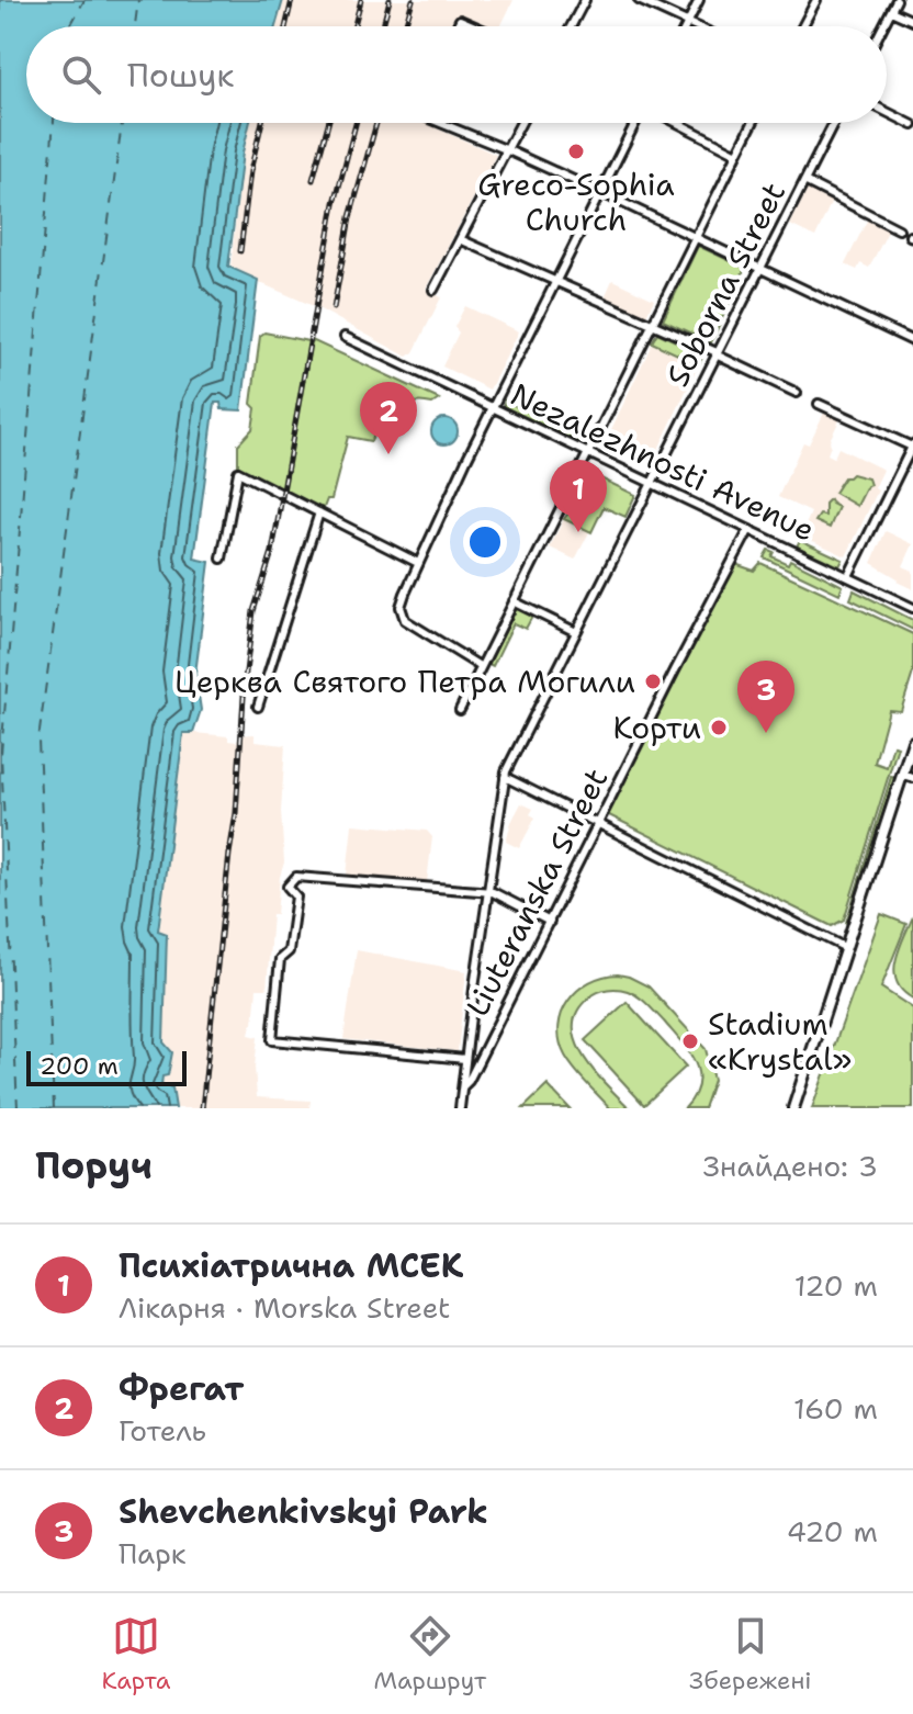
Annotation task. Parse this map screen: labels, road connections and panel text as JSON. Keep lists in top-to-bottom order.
{
  "streets": {
    "street": ["Soborna Street", "Nezalezhnosti Avenue", "Liuteranska Street"]
  },
  "crossings": [
    ["Soborna Street", "Nezalezhnosti Avenue"],
    ["Soborna Street", "Liuteranska Street"],
    ["Nezalezhnosti Avenue", "Liuteranska Street"]
  ],
  "places": [
    "Greco-Sophia Church",
    "Церква Святого Петра Могили",
    "Корти",
    "Stadium «Krystal»"
  ],
  "scale_bar": "200 m",
  "page": {
    "search": "Пошук",
    "pins": ["2", "1", "3"],
    "scale": "200 m",
    "heading": ["Поруч", "Знайдено: 3"],
    "list": [
      {
        "mark": "1",
        "name": "Психіатрична МСЕК",
        "note": "Лікарня · Morska Street",
        "value": "120 m"
      },
      {
        "mark": "2",
        "name": "Фрегат",
        "note": "Готель",
        "value": "160 m"
      },
      {
        "mark": "3",
        "name": "Shevchenkivskyi Park",
        "note": "Парк",
        "value": "420 m"
      }
    ],
    "nav": ["Карта", "Маршрут", "Збережені"]
  }
}
